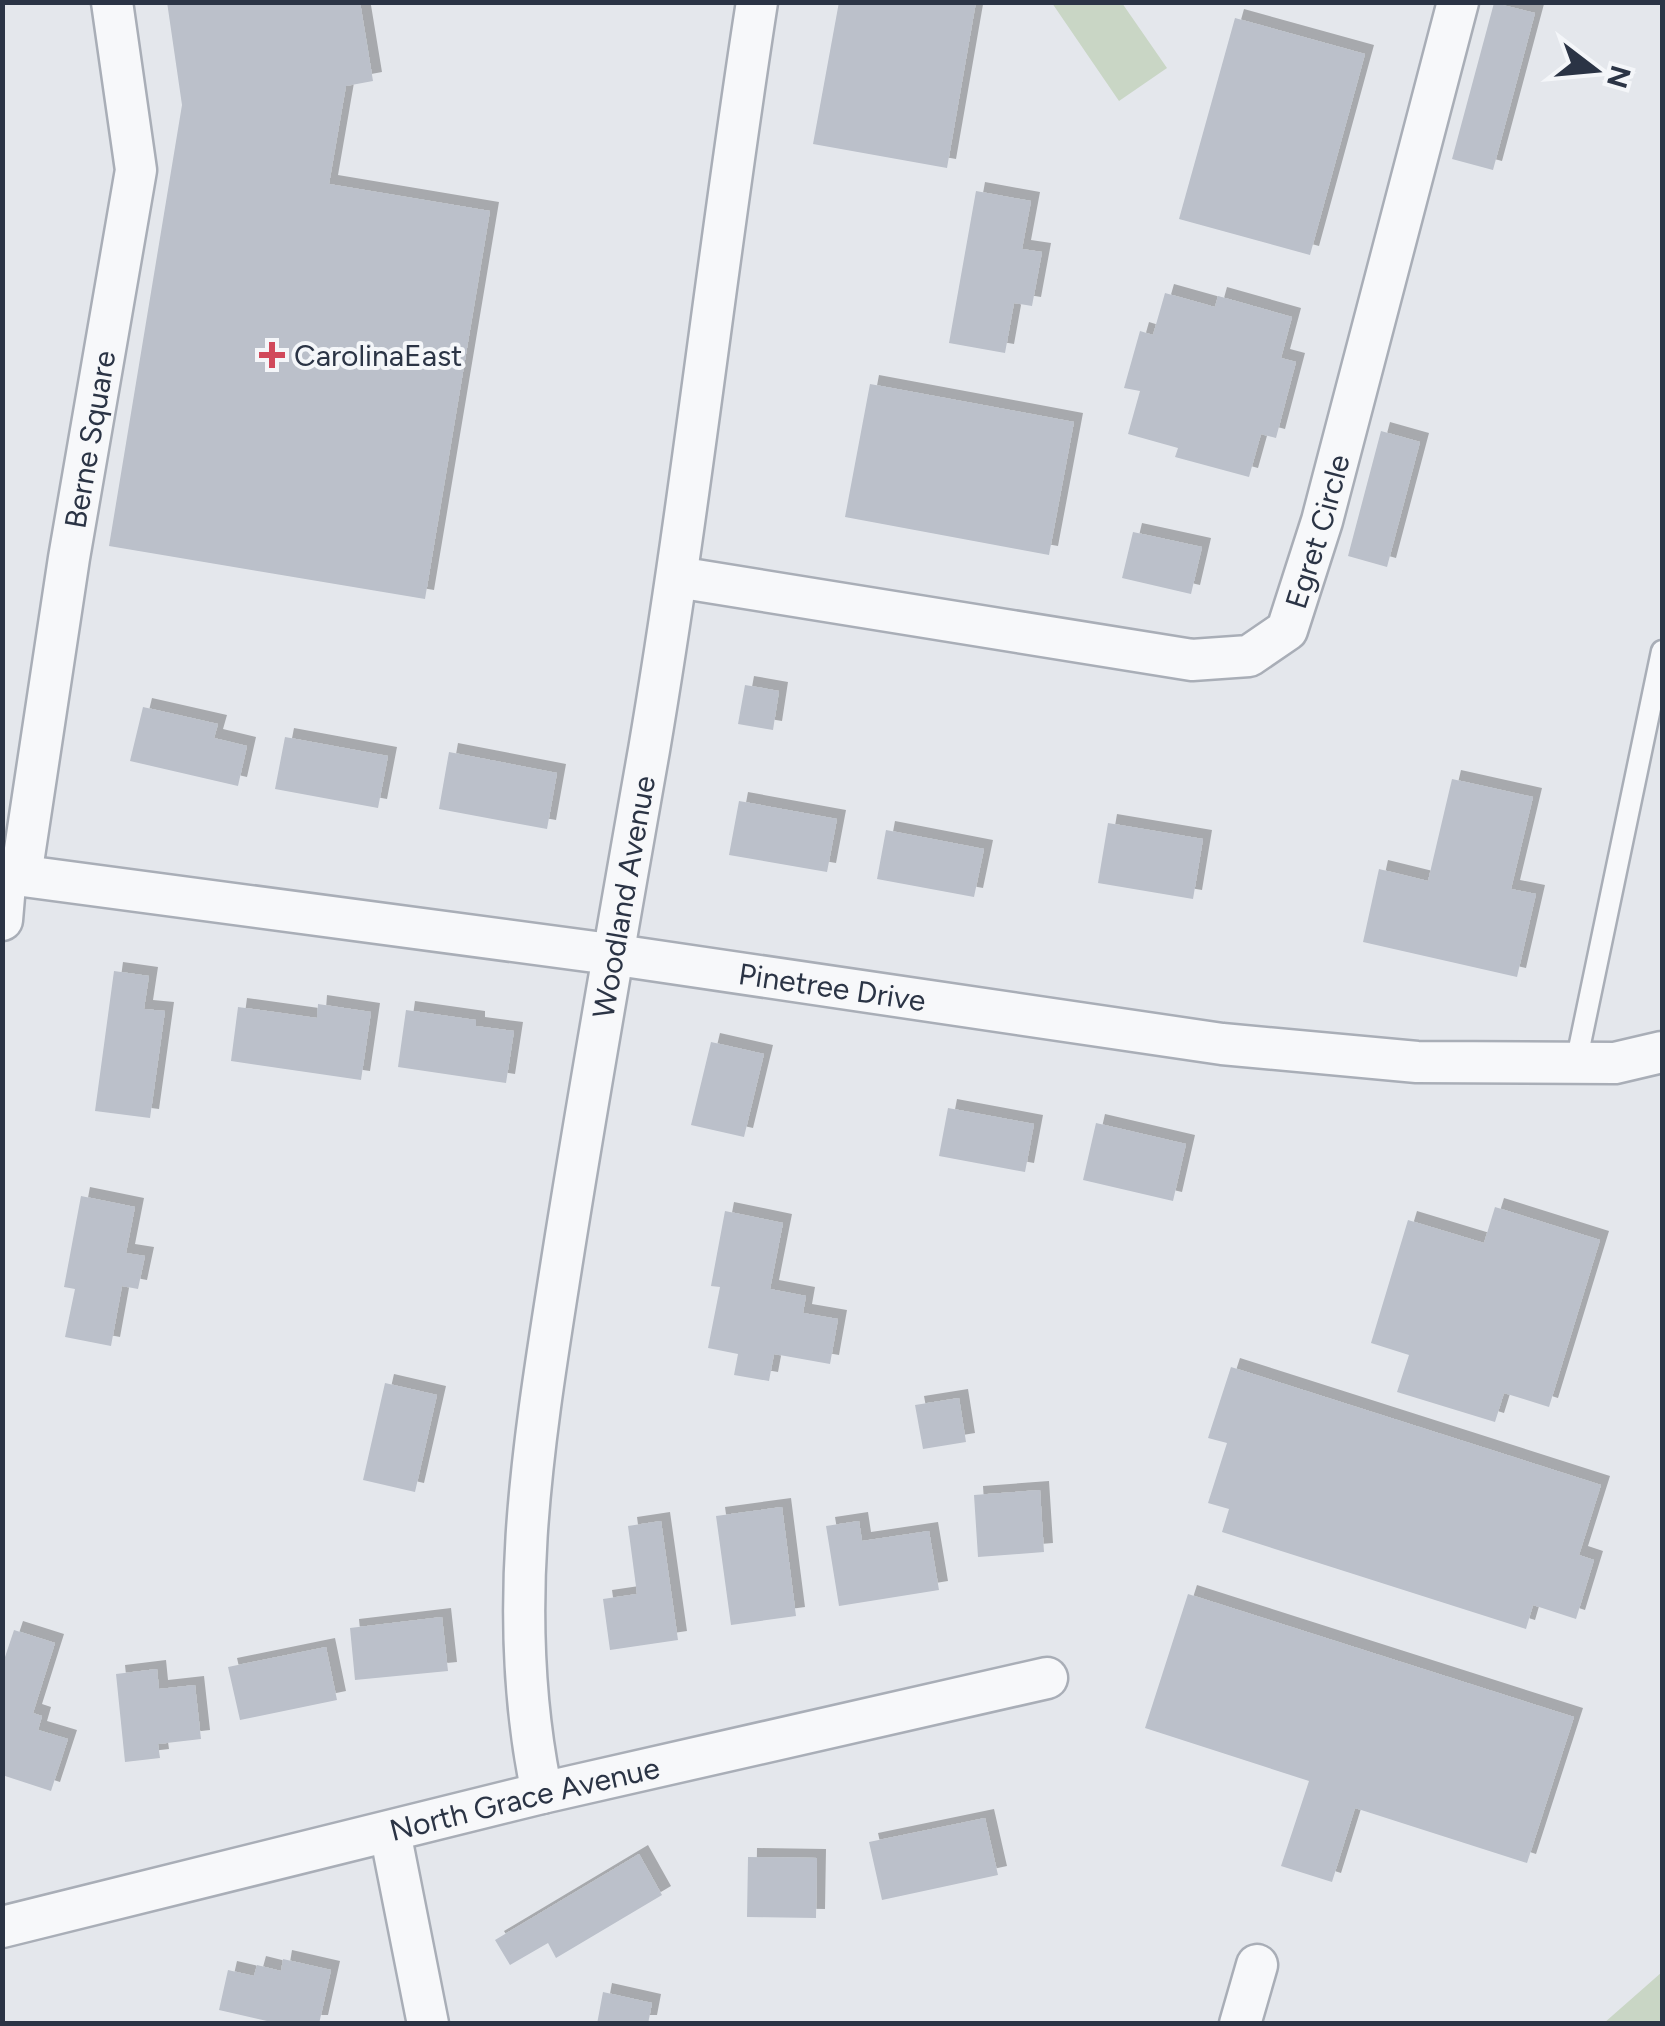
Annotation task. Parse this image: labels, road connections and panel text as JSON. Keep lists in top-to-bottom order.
{
  "streets": {
    "street": [
      "Berne Square",
      "Egret Circle",
      "Woodland Avenue",
      "Pinetree Drive",
      "North Grace Avenue"
    ]
  },
  "crossings": [
    ["Berne Square", "Pinetree Drive"],
    ["Egret Circle", "Woodland Avenue"],
    ["Woodland Avenue", "Pinetree Drive"],
    ["Woodland Avenue", "North Grace Avenue"]
  ],
  "places": {
    "health": ["CarolinaEast"]
  },
  "north": "right"
}
